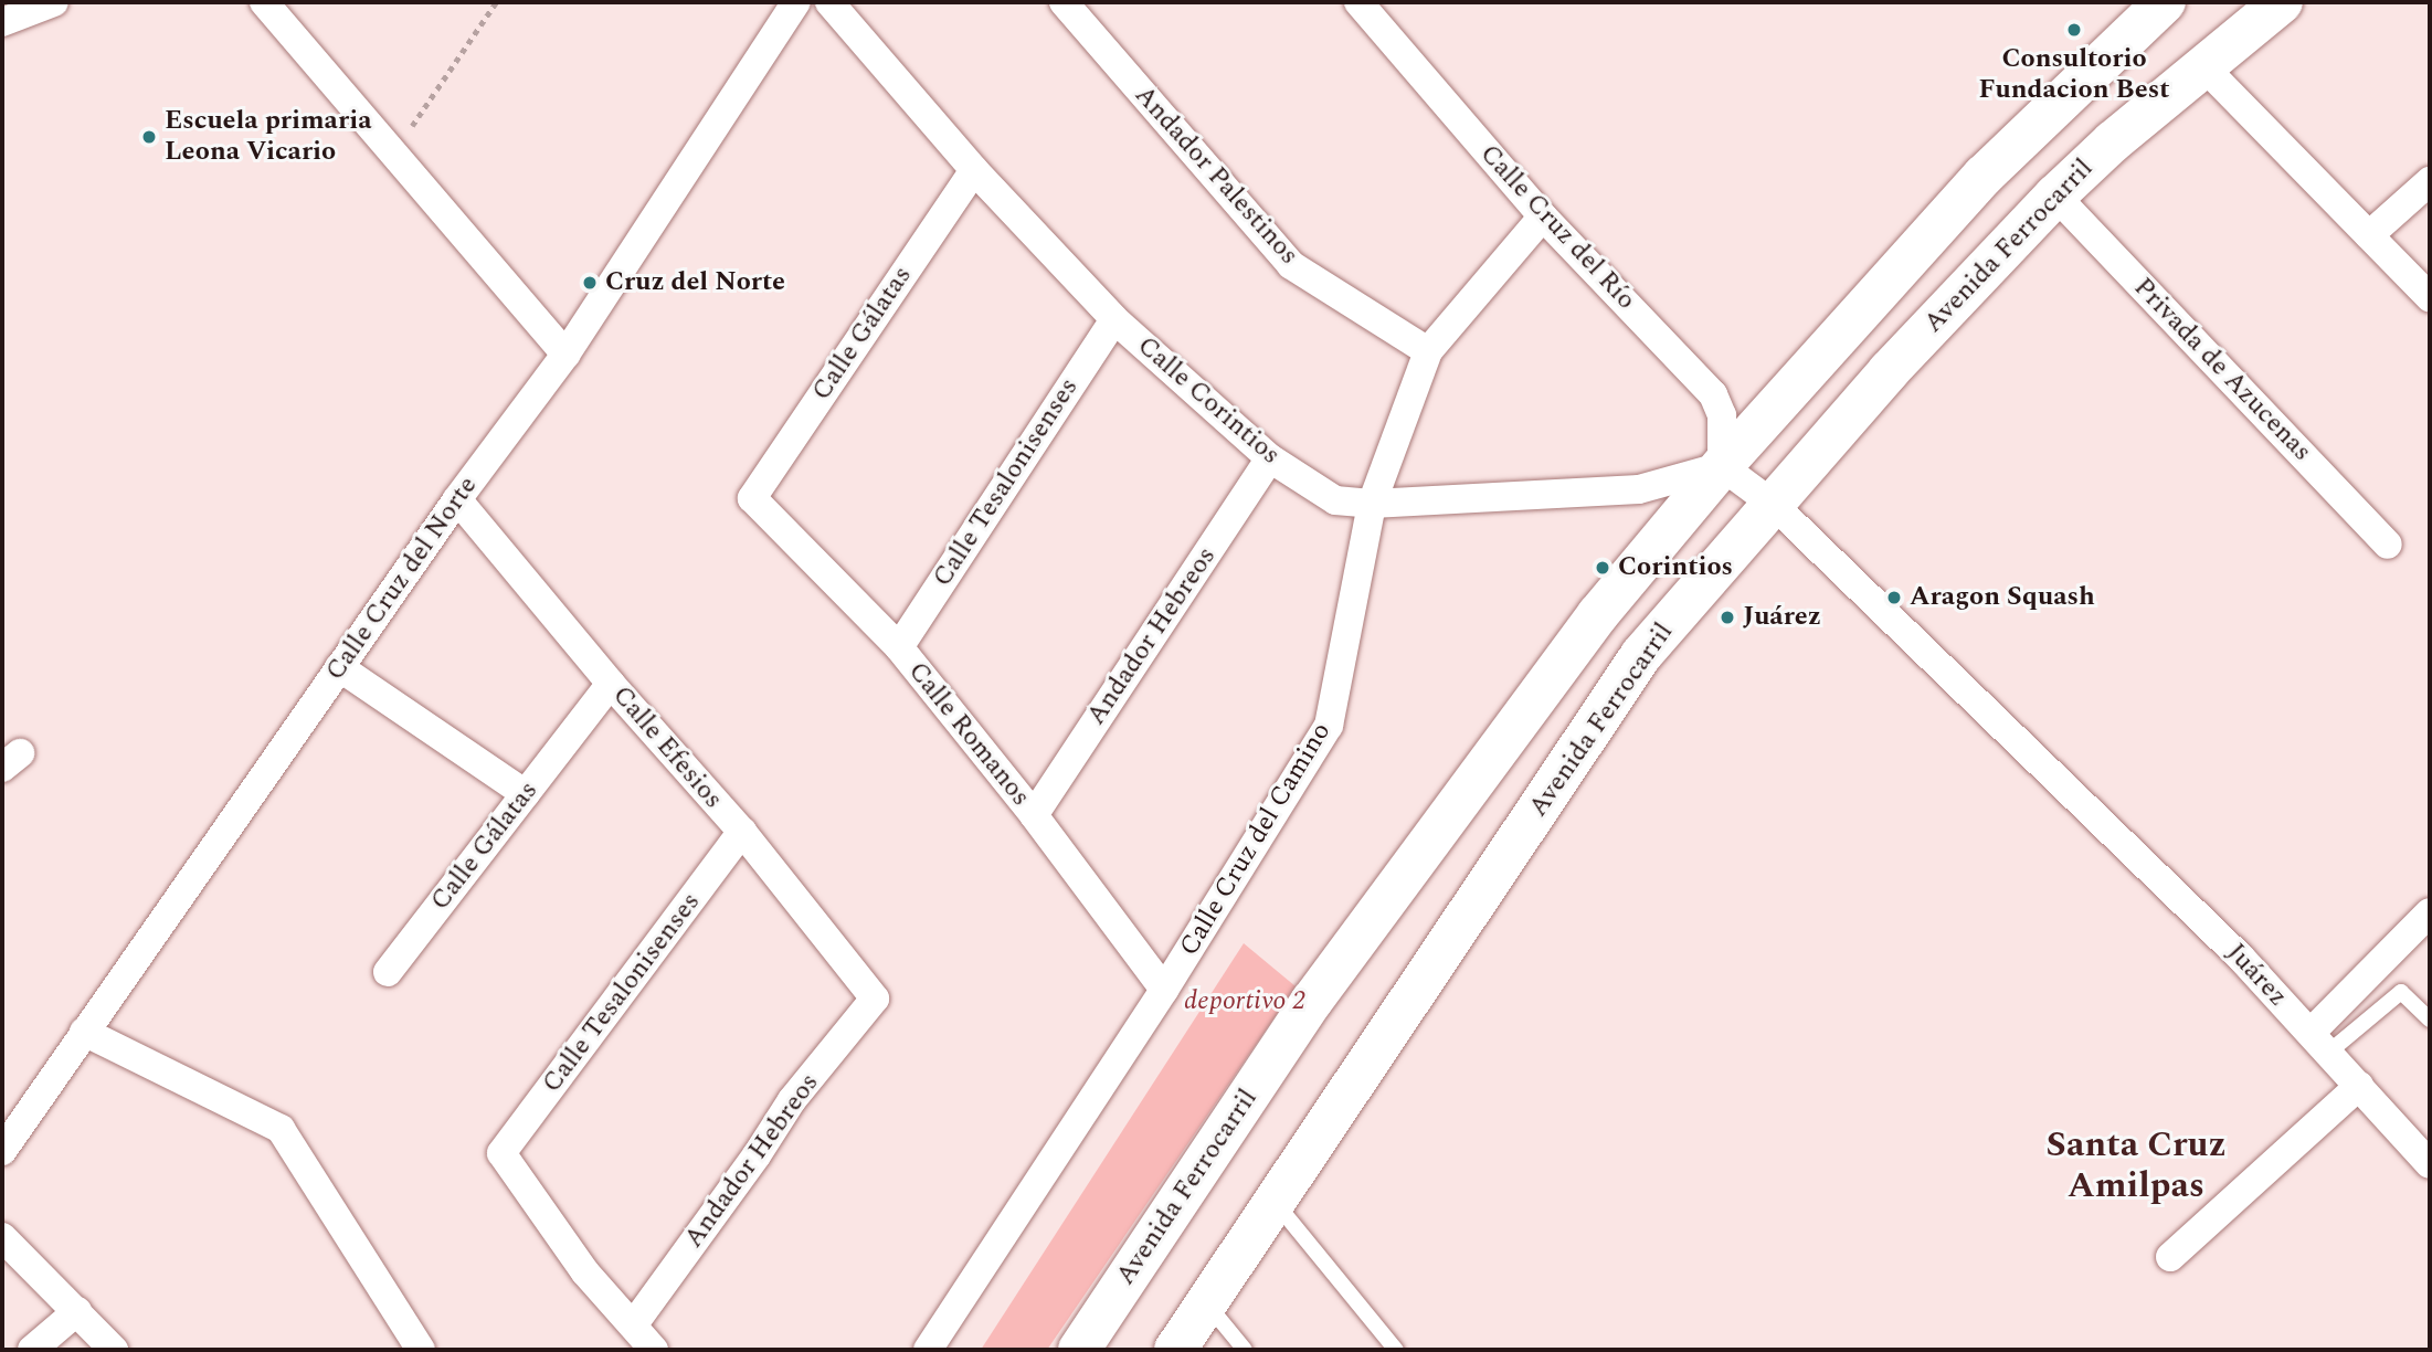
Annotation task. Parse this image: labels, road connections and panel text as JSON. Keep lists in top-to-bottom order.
{
  "streets": {
    "main road": ["Avenida Ferrocarril"],
    "street": [
      "Andador Palestinos",
      "Calle Cruz del Río",
      "Calle Gálatas",
      "Privada de Azucenas",
      "Calle Corintios",
      "Calle Tesalonisenses",
      "Calle Cruz del Norte",
      "Andador Hebreos",
      "Calle Romanos",
      "Calle Efesios",
      "Calle Cruz del Camino",
      "Juárez"
    ]
  },
  "crossings": [
    ["Andador Palestinos", "Calle Cruz del Camino"],
    ["Calle Cruz del Río", "Avenida Ferrocarril"],
    ["Calle Cruz del Río", "Calle Corintios"],
    ["Calle Cruz del Río", "Calle Cruz del Camino"],
    ["Calle Cruz del Río", "Juárez"],
    ["Avenida Ferrocarril", "Privada de Azucenas"],
    ["Avenida Ferrocarril", "Calle Corintios"],
    ["Avenida Ferrocarril", "Juárez"],
    ["Calle Gálatas", "Calle Corintios"],
    ["Calle Gálatas", "Calle Romanos"],
    ["Calle Gálatas", "Calle Efesios"],
    ["Calle Corintios", "Calle Tesalonisenses"],
    ["Calle Corintios", "Andador Hebreos"],
    ["Calle Corintios", "Calle Cruz del Camino"],
    ["Calle Corintios", "Juárez"],
    ["Calle Tesalonisenses", "Andador Hebreos"],
    ["Calle Tesalonisenses", "Calle Romanos"],
    ["Calle Tesalonisenses", "Calle Efesios"],
    ["Calle Cruz del Norte", "Calle Efesios"],
    ["Andador Hebreos", "Calle Romanos"],
    ["Andador Hebreos", "Calle Efesios"],
    ["Calle Romanos", "Calle Cruz del Camino"]
  ],
  "districts": ["Santa Cruz Amilpas"],
  "parks": ["deportivo 2"],
  "places": [
    "Consultorio Fundacion Best",
    "Escuela primaria Leona Vicario",
    "Cruz del Norte",
    "Corintios",
    "Aragon Squash",
    "Juárez"
  ]
}
